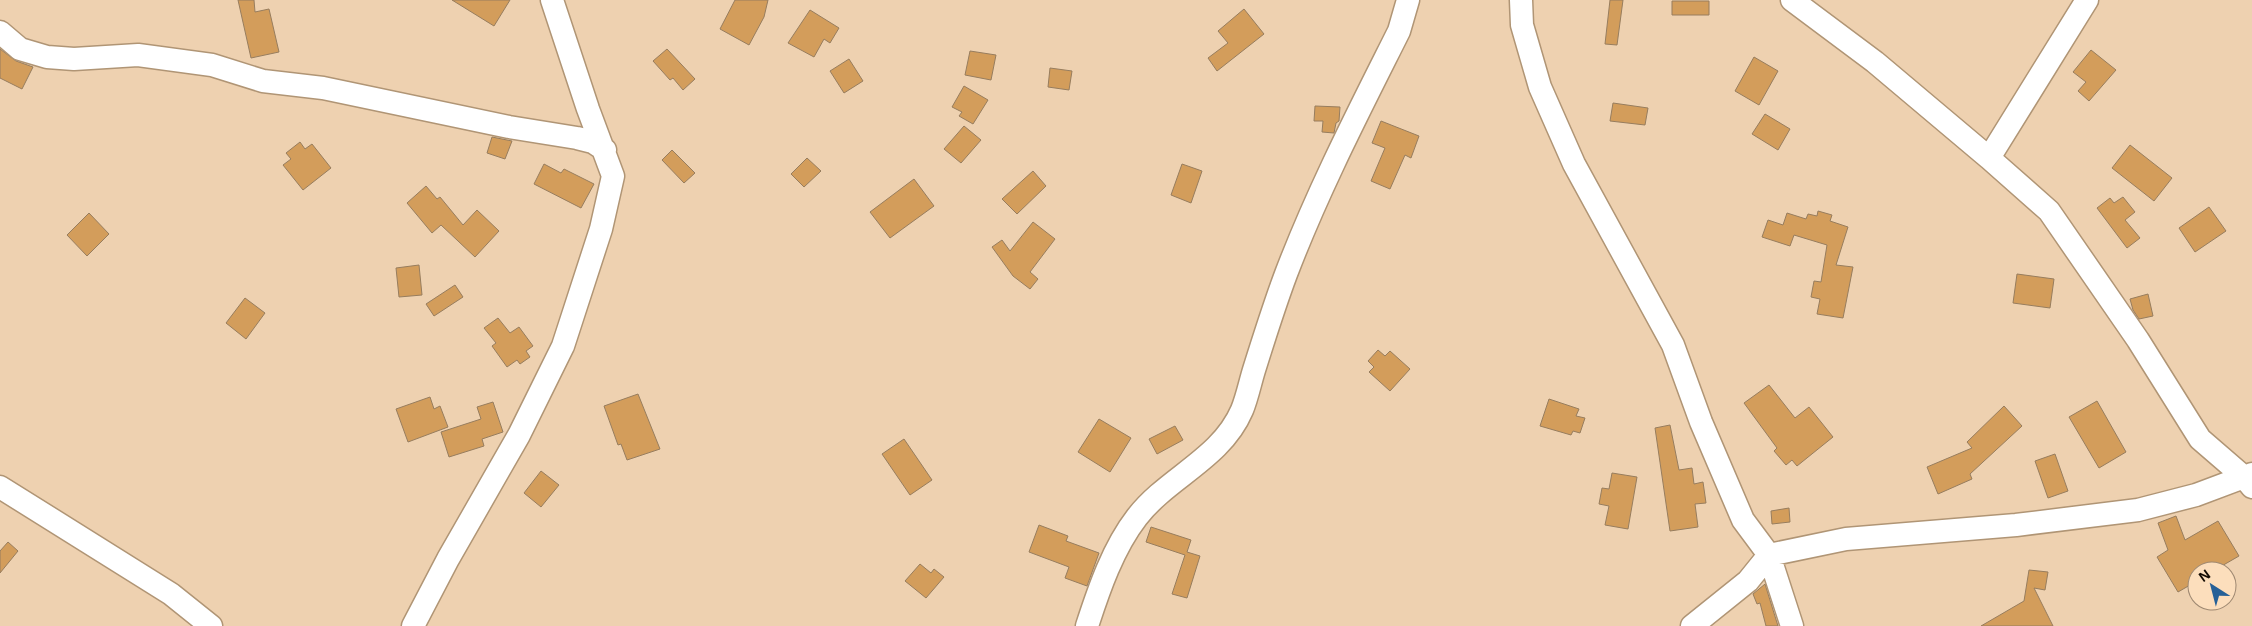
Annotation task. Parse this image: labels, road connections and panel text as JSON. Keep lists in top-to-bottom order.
{
  "north": "top left"
}
